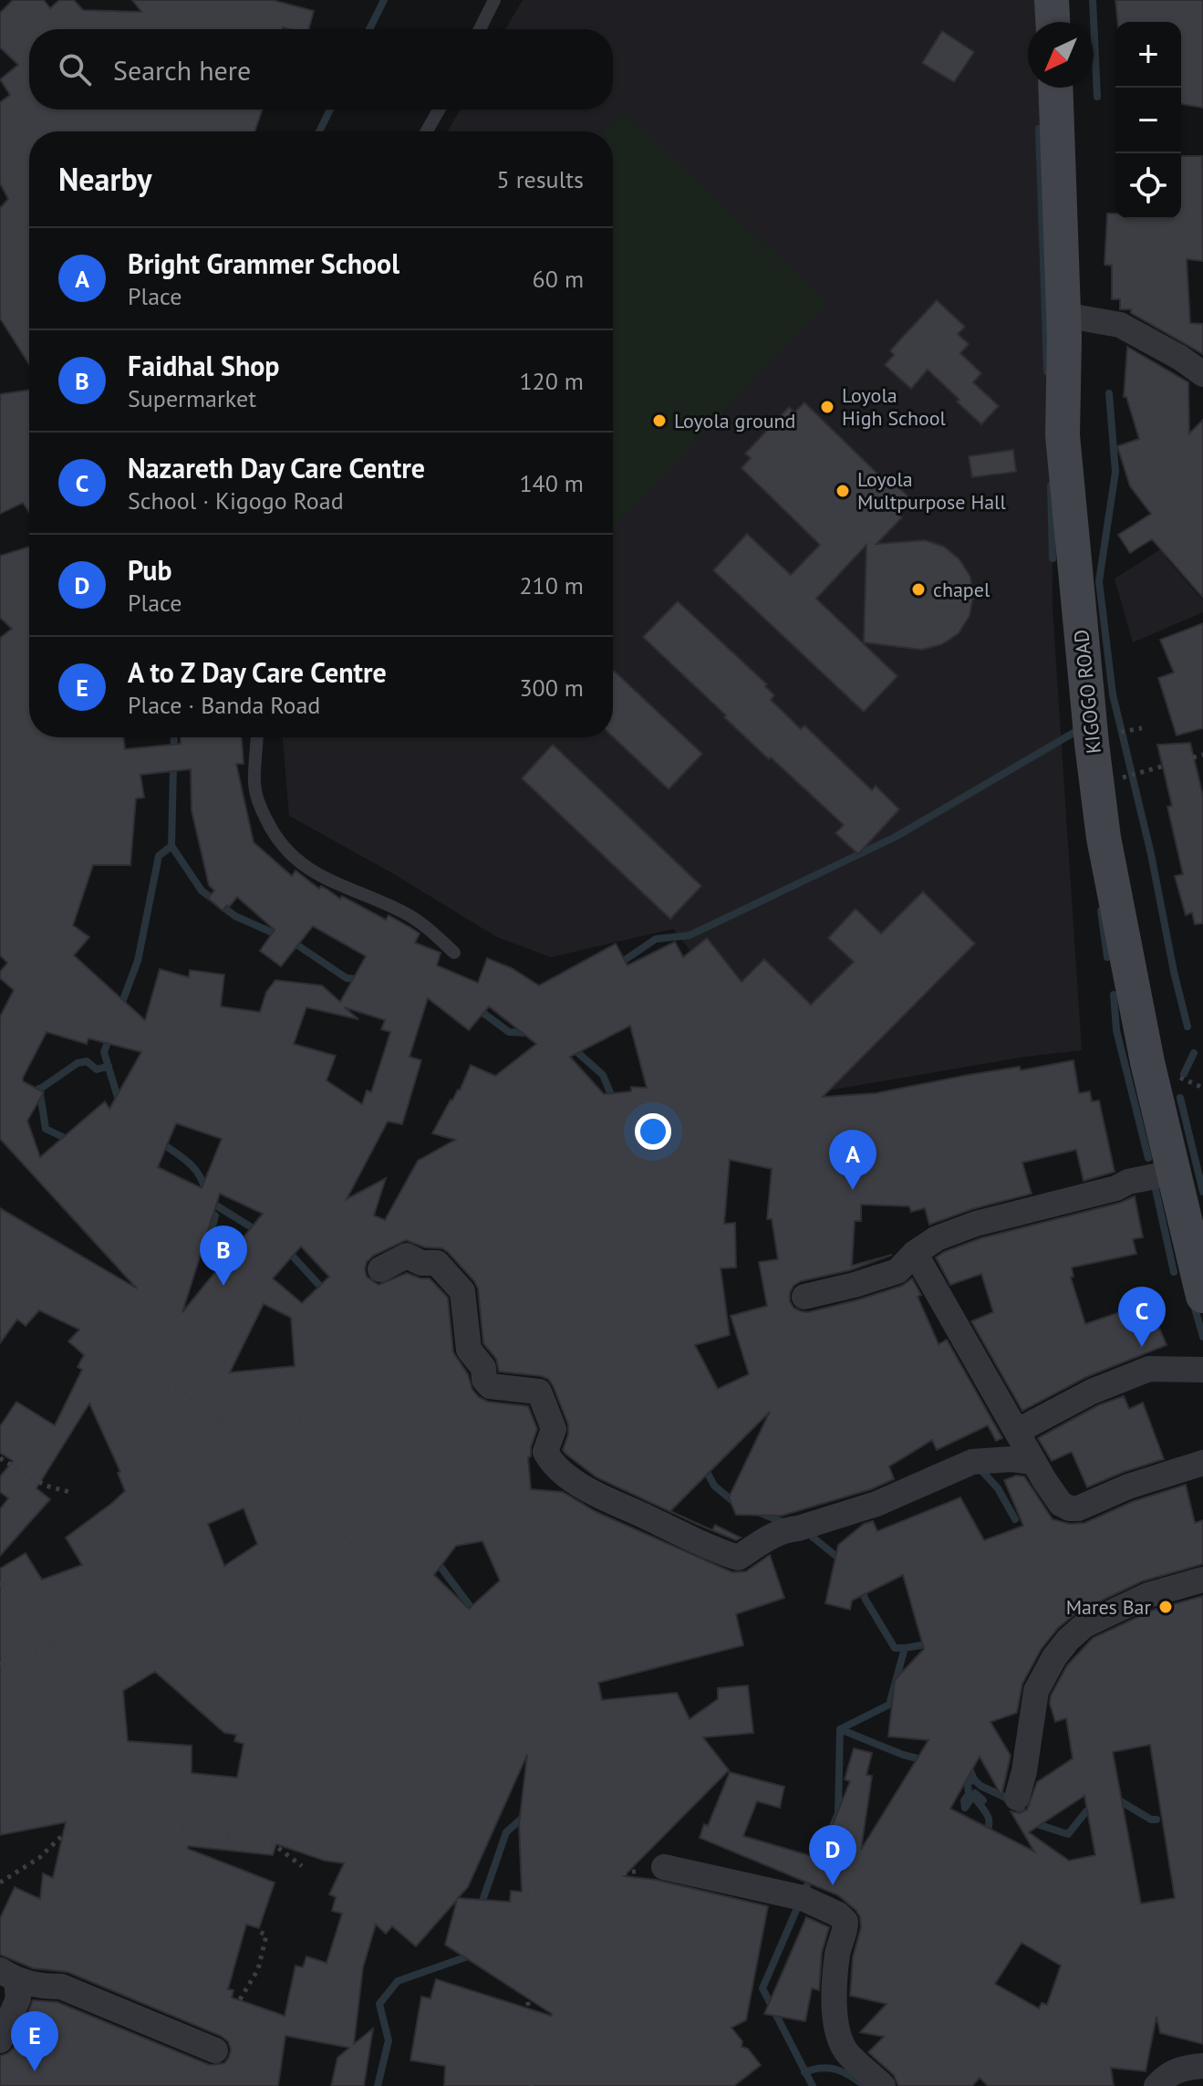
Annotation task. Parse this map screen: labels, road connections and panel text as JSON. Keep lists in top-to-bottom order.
{
  "streets": {
    "main road": ["KIGOGO ROAD"]
  },
  "places": [
    "Loyola High School",
    "Loyola ground",
    "Loyola Multpurpose Hall",
    "chapel",
    "Mares Bar"
  ],
  "north": "bottom left",
  "page": {
    "map_buttons": ["+", "−"],
    "search": "Search here",
    "heading": ["Nearby", "5 results"],
    "list": [
      {
        "mark": "A",
        "name": "Bright Grammer School",
        "note": "Place",
        "value": "60 m"
      },
      {
        "mark": "B",
        "name": "Faidhal Shop",
        "note": "Supermarket",
        "value": "120 m"
      },
      {
        "mark": "C",
        "name": "Nazareth Day Care Centre",
        "note": "School · Kigogo Road",
        "value": "140 m"
      },
      {
        "mark": "D",
        "name": "Pub",
        "note": "Place",
        "value": "210 m"
      },
      {
        "mark": "E",
        "name": "A to Z Day Care Centre",
        "note": "Place · Banda Road",
        "value": "300 m"
      }
    ],
    "pins": [
      "A",
      "B",
      "C",
      "D",
      "E"
    ]
  }
}
